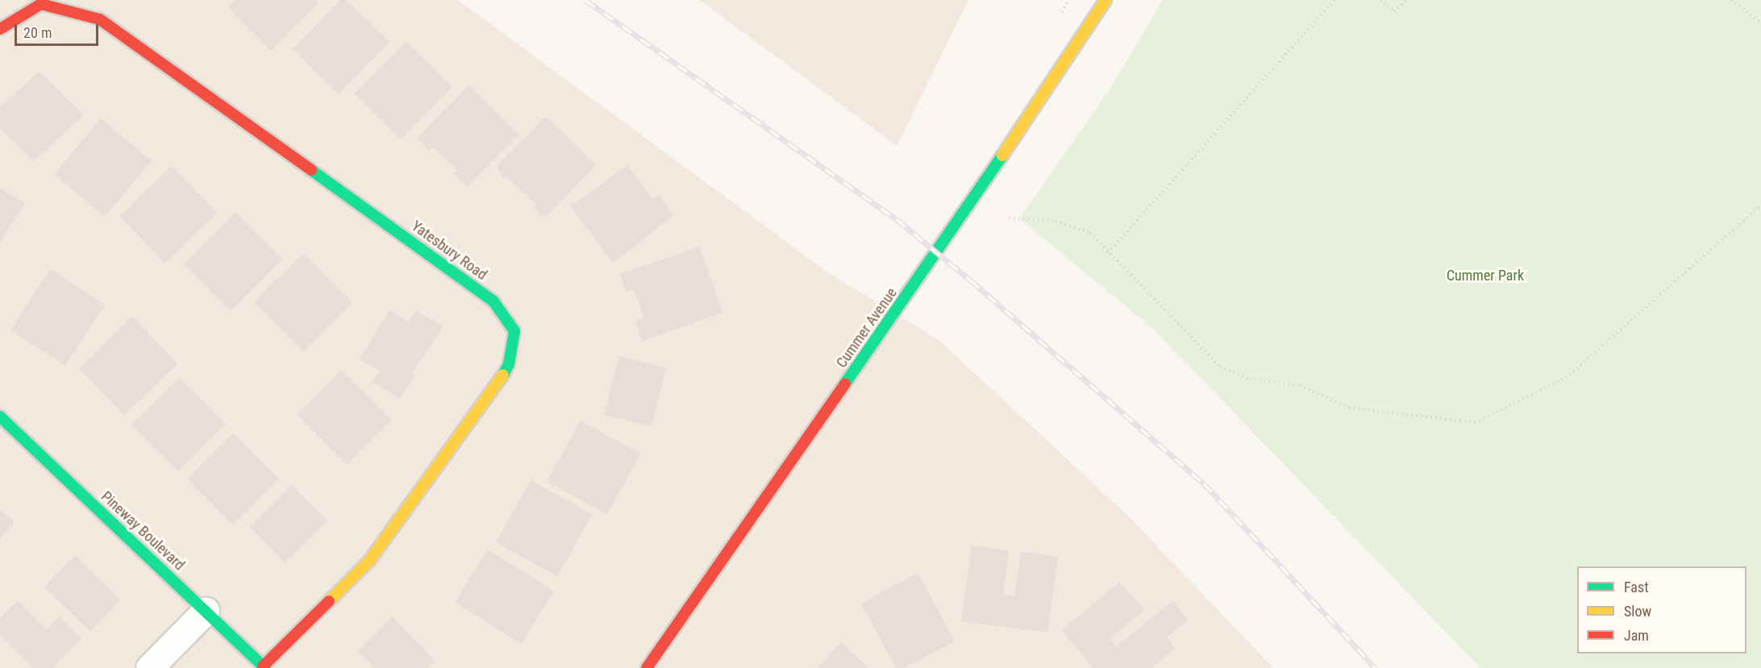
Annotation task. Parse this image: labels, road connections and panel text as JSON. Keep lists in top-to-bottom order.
{
  "streets": {
    "street": ["Yatesbury Road", "Cummer Avenue", "Pineway Boulevard"]
  },
  "crossings": [
    ["Yatesbury Road", "Pineway Boulevard"]
  ],
  "parks": ["Cummer Park"],
  "legend": ["Fast", "Slow", "Jam"],
  "scale_bar": "20 m"
}
